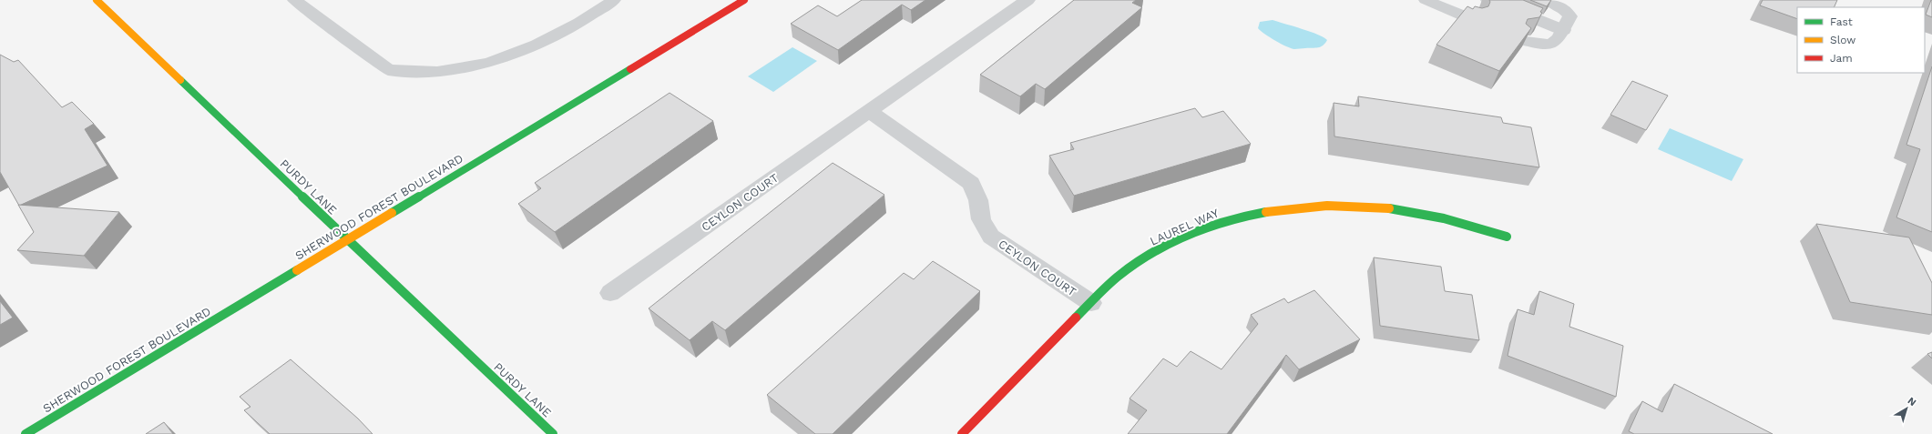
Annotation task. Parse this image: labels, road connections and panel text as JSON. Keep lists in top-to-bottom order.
{
  "streets": {
    "street": [
      "PURDY LANE",
      "CEYLON COURT",
      "SHERWOOD FOREST BOULEVARD",
      "LAUREL WAY"
    ]
  },
  "crossings": [
    ["PURDY LANE", "SHERWOOD FOREST BOULEVARD"],
    ["CEYLON COURT", "LAUREL WAY"]
  ],
  "legend": ["Fast", "Slow", "Jam"],
  "north": "top right"
}
